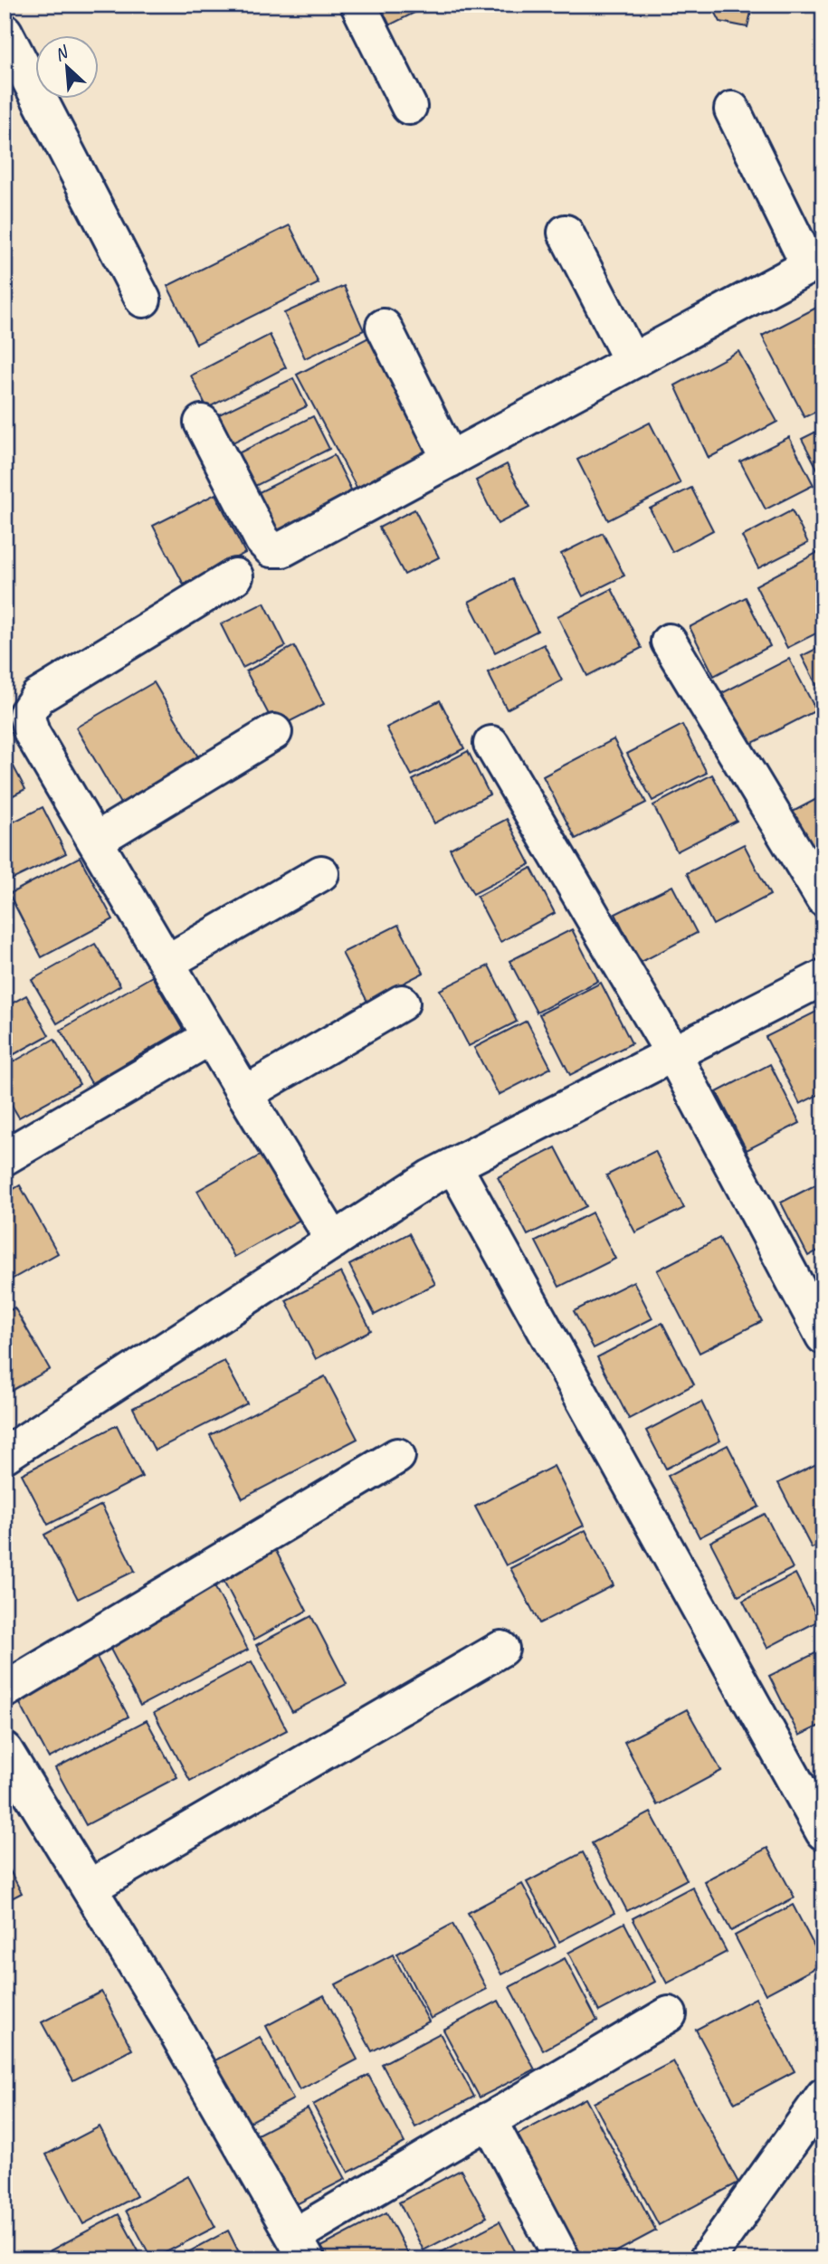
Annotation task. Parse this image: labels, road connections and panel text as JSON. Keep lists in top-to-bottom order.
{
  "north": "top left"
}
